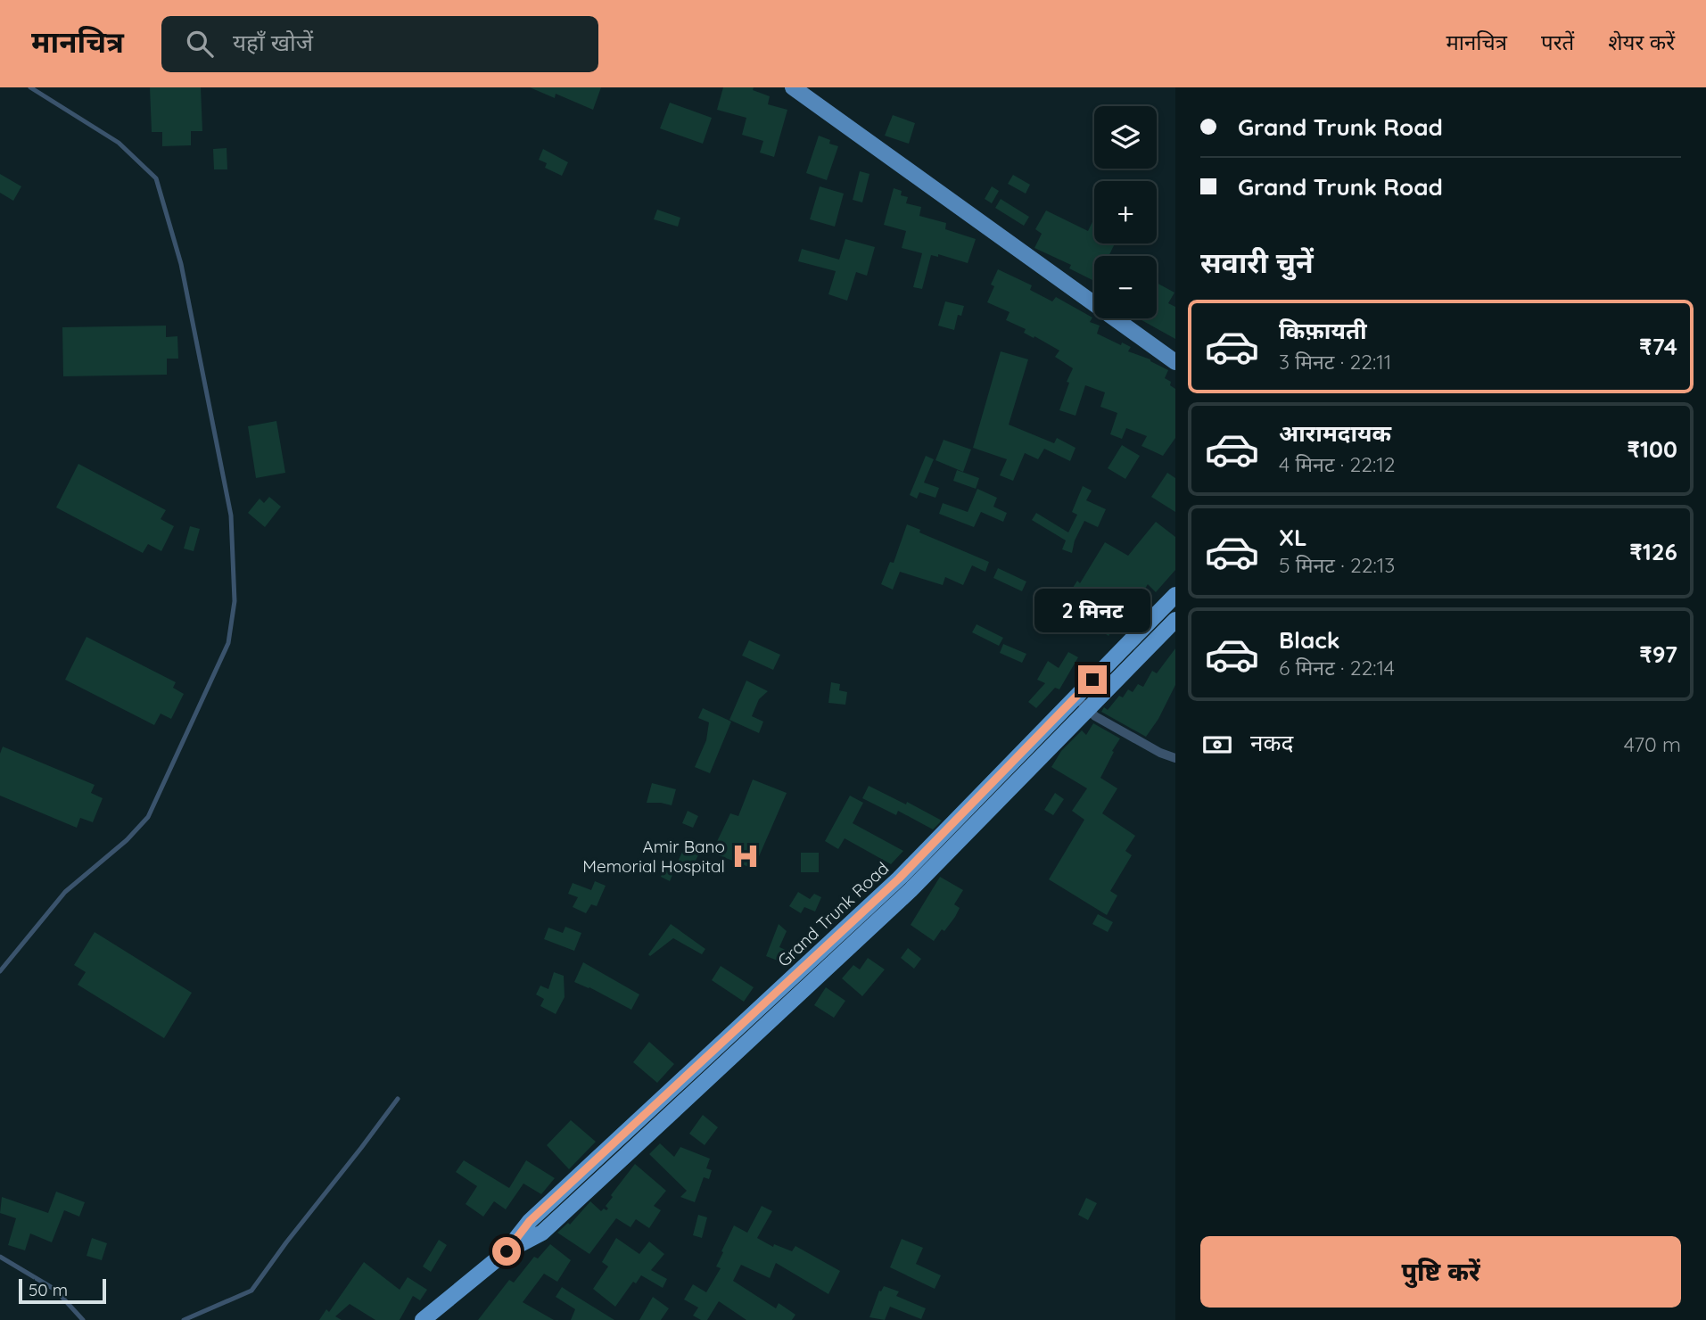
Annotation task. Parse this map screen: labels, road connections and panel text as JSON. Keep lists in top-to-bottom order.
{
  "streets": {
    "highway": ["Grand Trunk Road"]
  },
  "places": {
    "hospital": ["Amir Bano Memorial Hospital"]
  },
  "scale_bar": "50 m",
  "page": {
    "header": "मानचित्र",
    "search": "यहाँ खोजें",
    "nav": ["मानचित्र", "परतें", "शेयर करें"],
    "banner": ["Grand Trunk Road", "Grand Trunk Road"],
    "map_buttons": ["+", "−"],
    "heading": "सवारी चुनें",
    "list": [
      {
        "name": "किफ़ायती",
        "note": "3 मिनट · 22:11",
        "value": "₹74"
      },
      {
        "name": "आरामदायक",
        "note": "4 मिनट · 22:12",
        "value": "₹100"
      },
      {
        "name": "XL",
        "note": "5 मिनट · 22:13",
        "value": "₹126"
      },
      {
        "name": "Black",
        "note": "6 मिनट · 22:14",
        "value": "₹97"
      }
    ],
    "bubble": "2 मिनट",
    "pay": ["नकद", "470 m"],
    "buttons": "पुष्टि करें",
    "scale": "50 m"
  }
}
